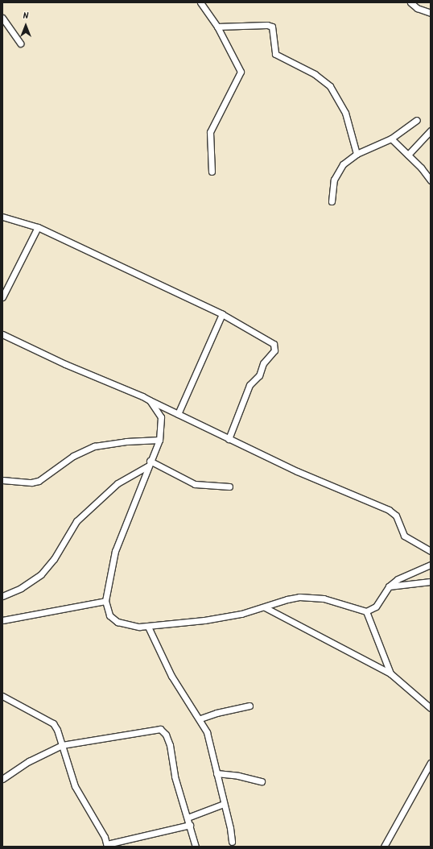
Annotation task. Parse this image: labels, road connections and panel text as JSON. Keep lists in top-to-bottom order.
{
  "north": "top"
}
